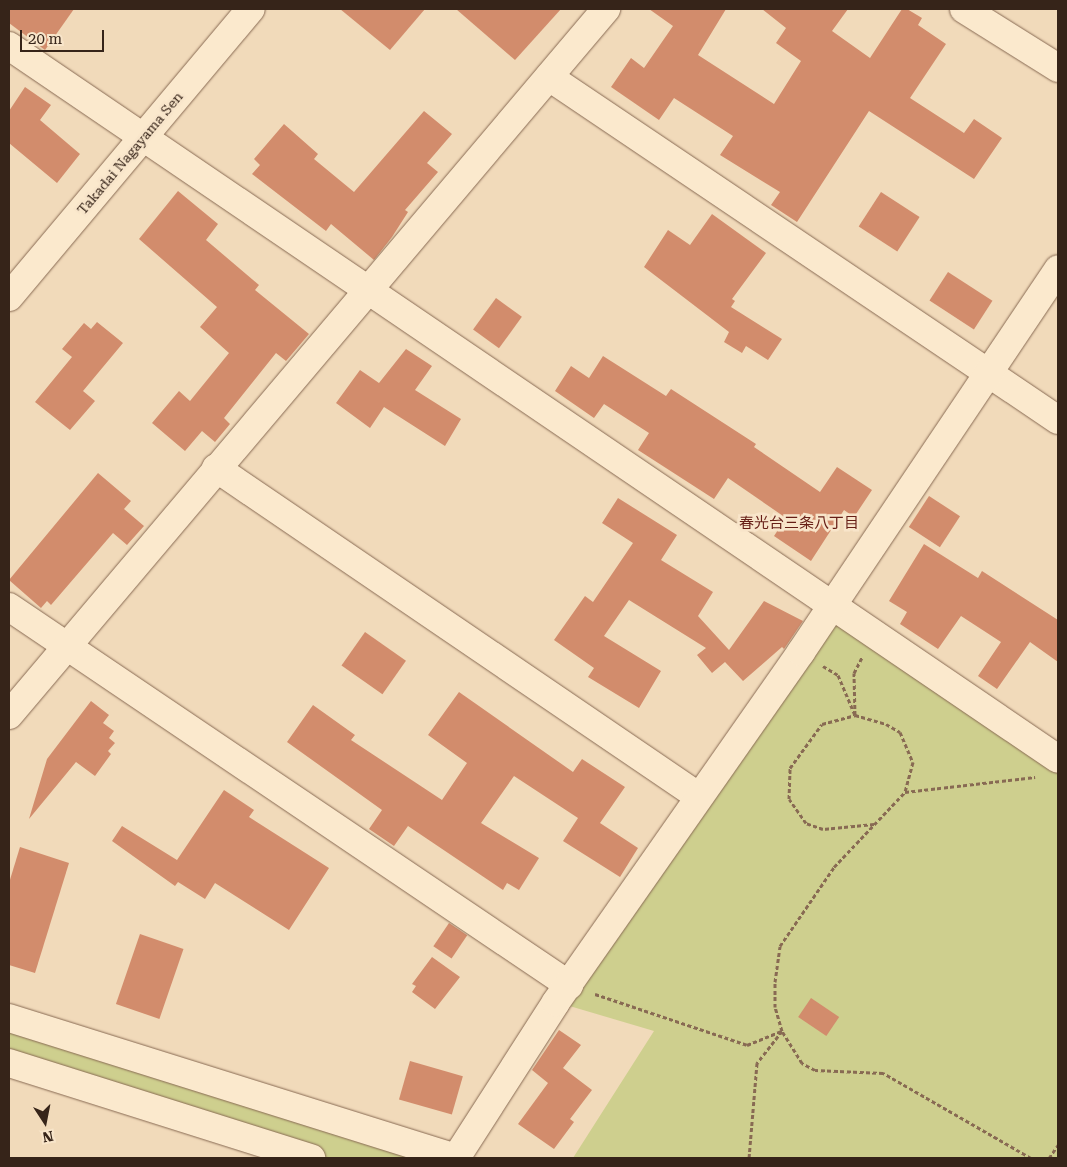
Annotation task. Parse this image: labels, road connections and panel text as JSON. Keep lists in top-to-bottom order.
{
  "streets": {
    "street": ["Takadai Nagayama Sen"]
  },
  "districts": ["春光台三条八丁目"],
  "scale_bar": "20 m",
  "north": "bottom"
}
